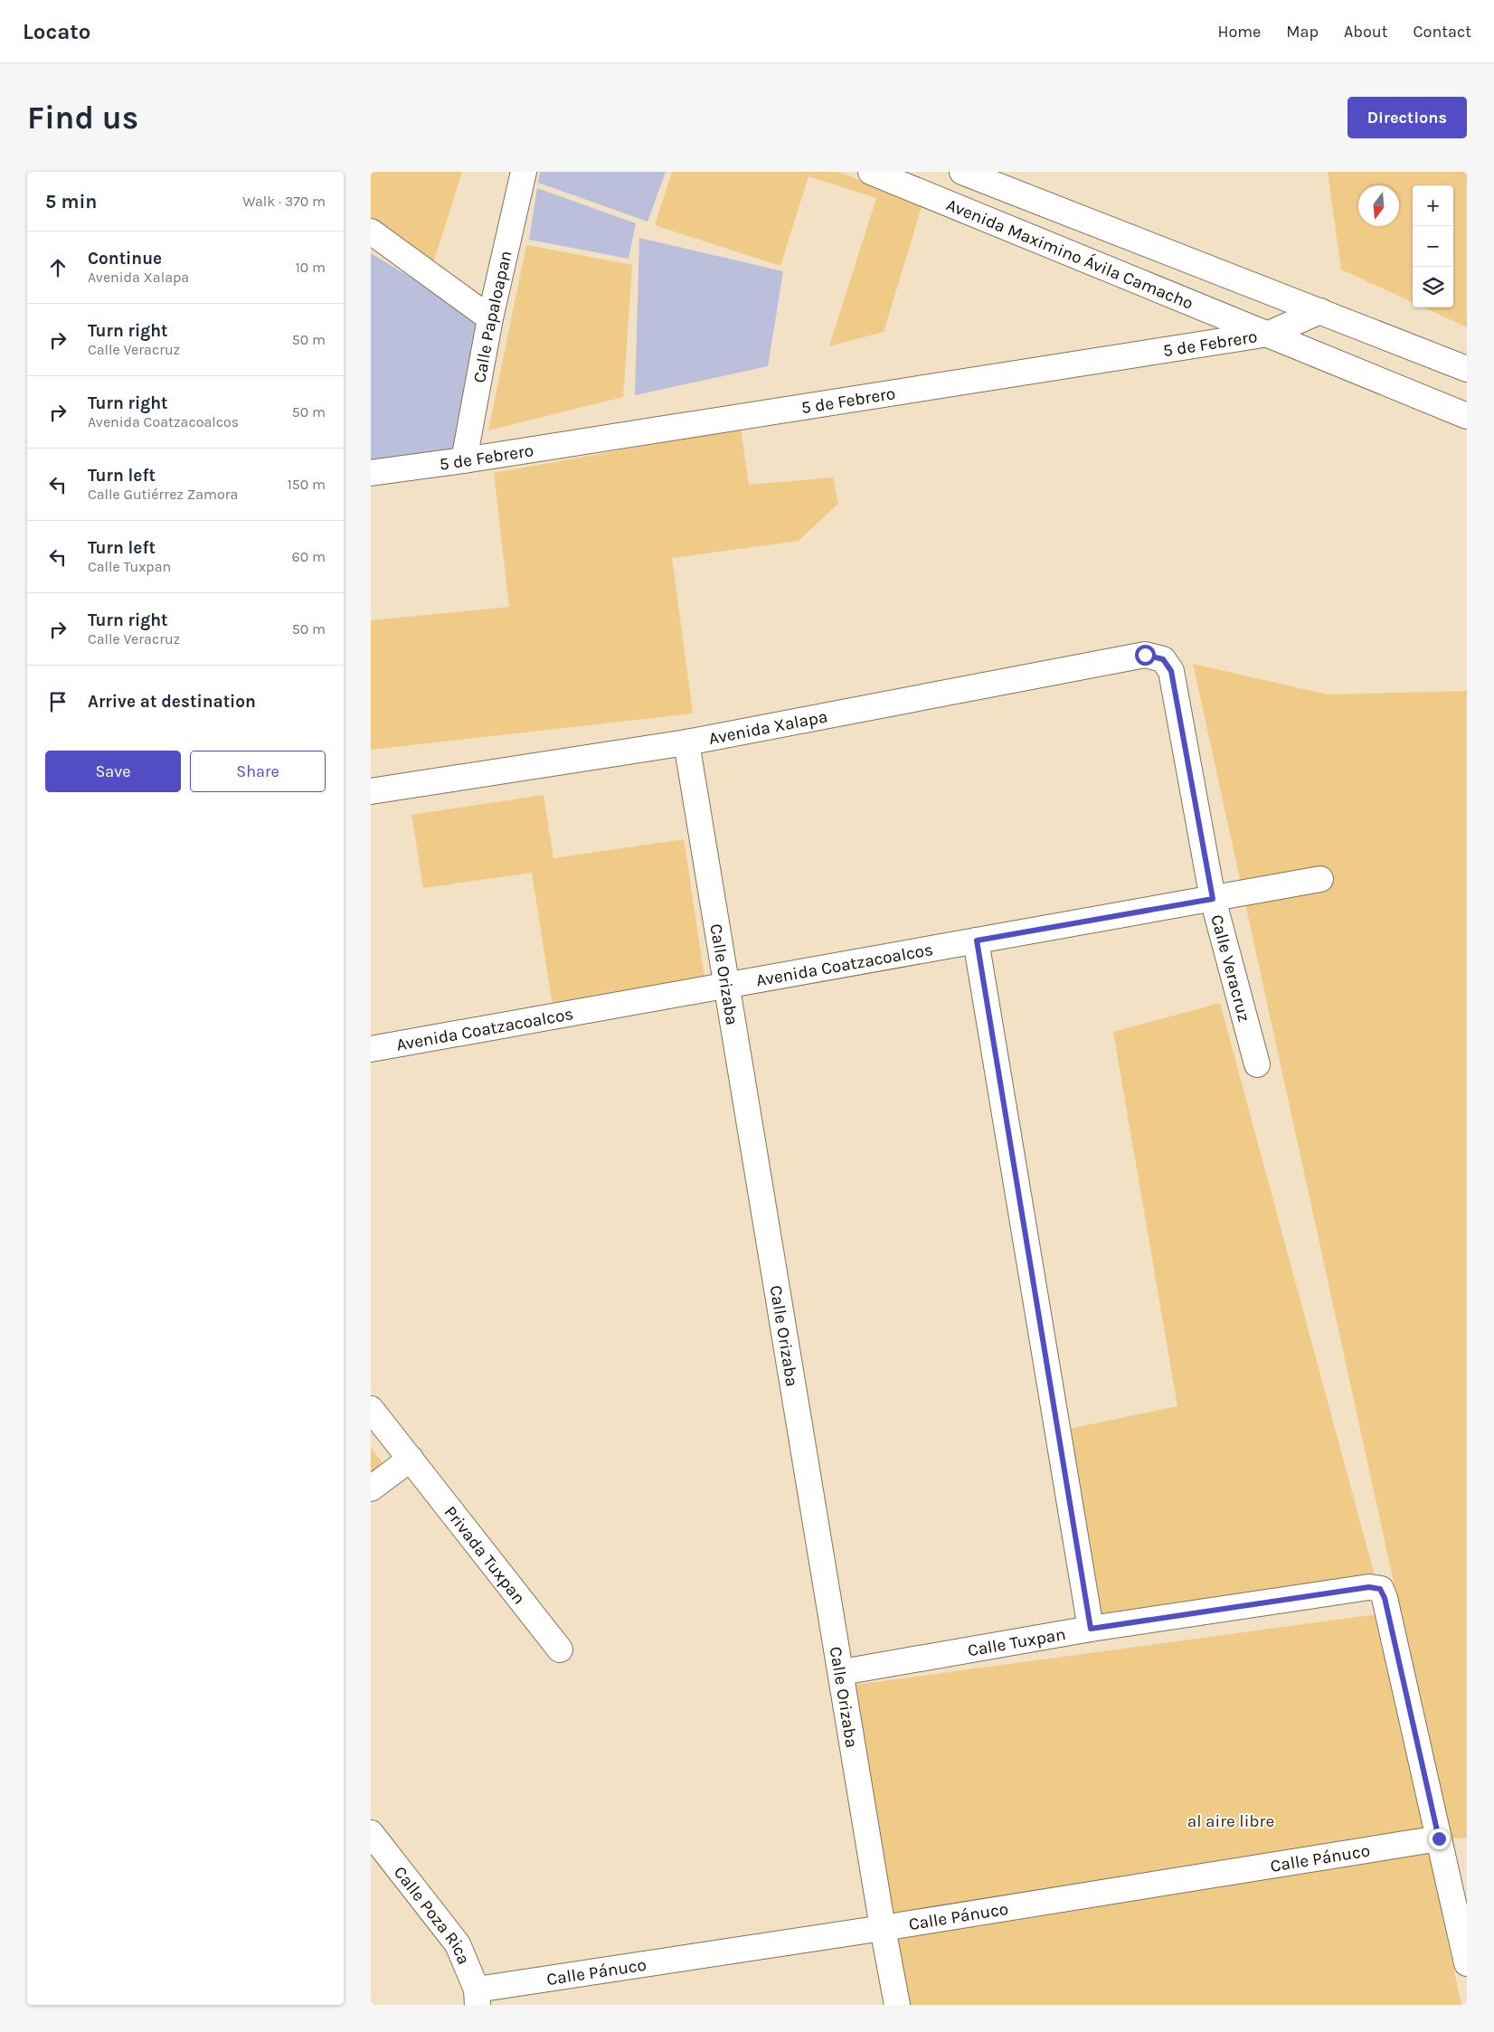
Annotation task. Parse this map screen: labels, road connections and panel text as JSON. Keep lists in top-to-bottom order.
{
  "streets": {
    "street": [
      "Avenida Maximino Ávila Camacho",
      "Calle Papaloapan",
      "5 de Febrero",
      "Avenida Xalapa",
      "Avenida Coatzacoalcos",
      "Calle Veracruz",
      "Calle Orizaba",
      "Privada Tuxpan",
      "Calle Tuxpan",
      "Calle Pánuco",
      "Calle Poza Rica"
    ]
  },
  "crossings": [
    ["Avenida Maximino Ávila Camacho", "5 de Febrero"],
    ["Calle Papaloapan", "5 de Febrero"],
    ["Avenida Xalapa", "Calle Veracruz"],
    ["Avenida Xalapa", "Calle Orizaba"],
    ["Avenida Coatzacoalcos", "Calle Veracruz"],
    ["Avenida Coatzacoalcos", "Calle Orizaba"],
    ["Calle Orizaba", "Calle Tuxpan"],
    ["Calle Orizaba", "Calle Pánuco"],
    ["Calle Tuxpan", "Calle Pánuco"],
    ["Calle Pánuco", "Calle Poza Rica"]
  ],
  "parks": ["al aire libre"],
  "north": "bottom",
  "page": {
    "header": "Locato",
    "nav": [
      "Home",
      "Map",
      "About",
      "Contact"
    ],
    "buttons": [
      "Directions",
      ["Save", "Share"]
    ],
    "title": "Find us",
    "heading": ["5 min", "Walk · 370 m"],
    "map_buttons": ["+", "−"],
    "list": [
      ["Continue", "Avenida Xalapa", "10 m"],
      ["Turn right", "Calle Veracruz", "50 m"],
      ["Turn right", "Avenida Coatzacoalcos", "50 m"],
      ["Turn left", "Calle Gutiérrez Zamora", "150 m"],
      ["Turn left", "Calle Tuxpan", "60 m"],
      ["Turn right", "Calle Veracruz", "50 m"],
      "Arrive at destination"
    ]
  }
}
